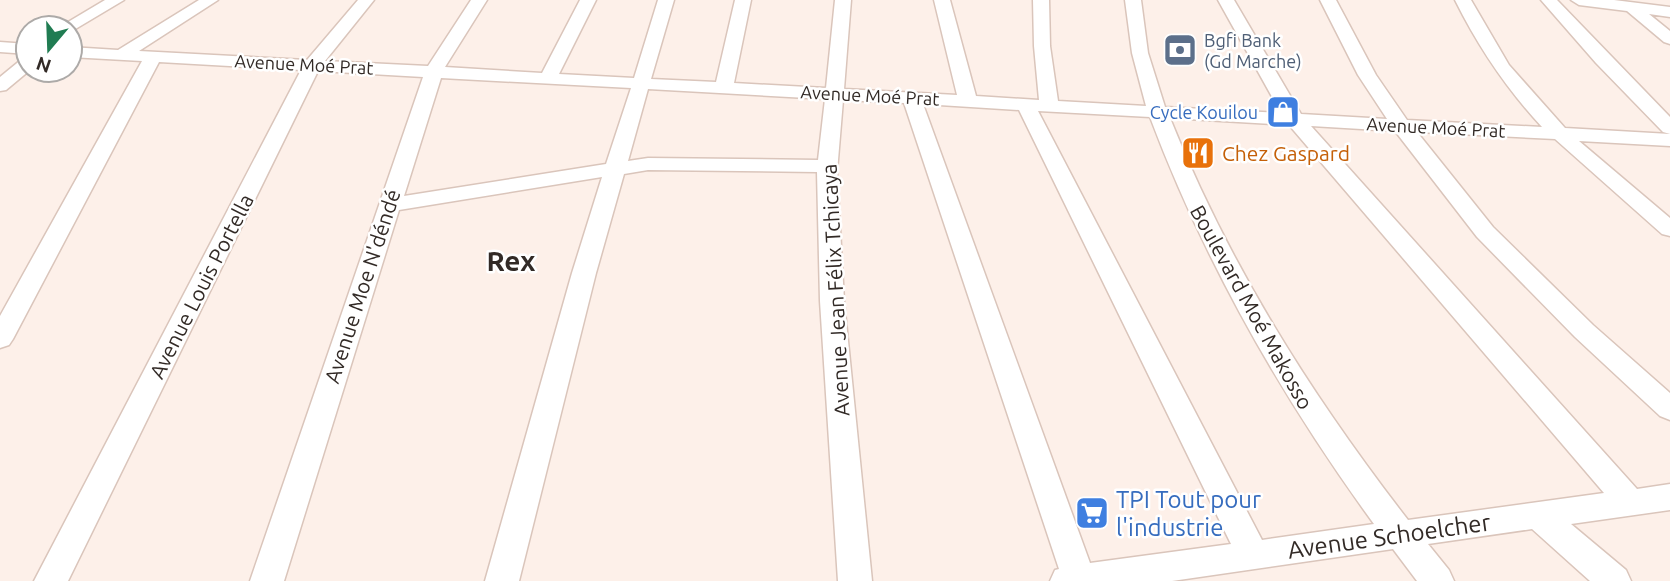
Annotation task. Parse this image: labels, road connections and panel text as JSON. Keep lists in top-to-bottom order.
{
  "streets": {
    "street": [
      "Avenue Moé Prat",
      "Avenue Louis Portella",
      "Avenue Moe N'déndé",
      "Avenue Jean Félix Tchicaya",
      "Boulevard Moé Makosso",
      "Avenue Schoelcher"
    ]
  },
  "crossings": [
    ["Avenue Moé Prat", "Avenue Louis Portella"],
    ["Avenue Moé Prat", "Avenue Moe N'déndé"],
    ["Avenue Moé Prat", "Avenue Jean Félix Tchicaya"],
    ["Avenue Moé Prat", "Boulevard Moé Makosso"],
    ["Boulevard Moé Makosso", "Avenue Schoelcher"]
  ],
  "districts": ["Rex"],
  "places": {
    "bank": ["Bgfi Bank (Gd Marche)"],
    "shop": ["Cycle Kouilou"],
    "restaurant": ["Chez Gaspard"],
    "supermarket": ["TPI Tout pour l'industrie"]
  },
  "north": "bottom"
}
